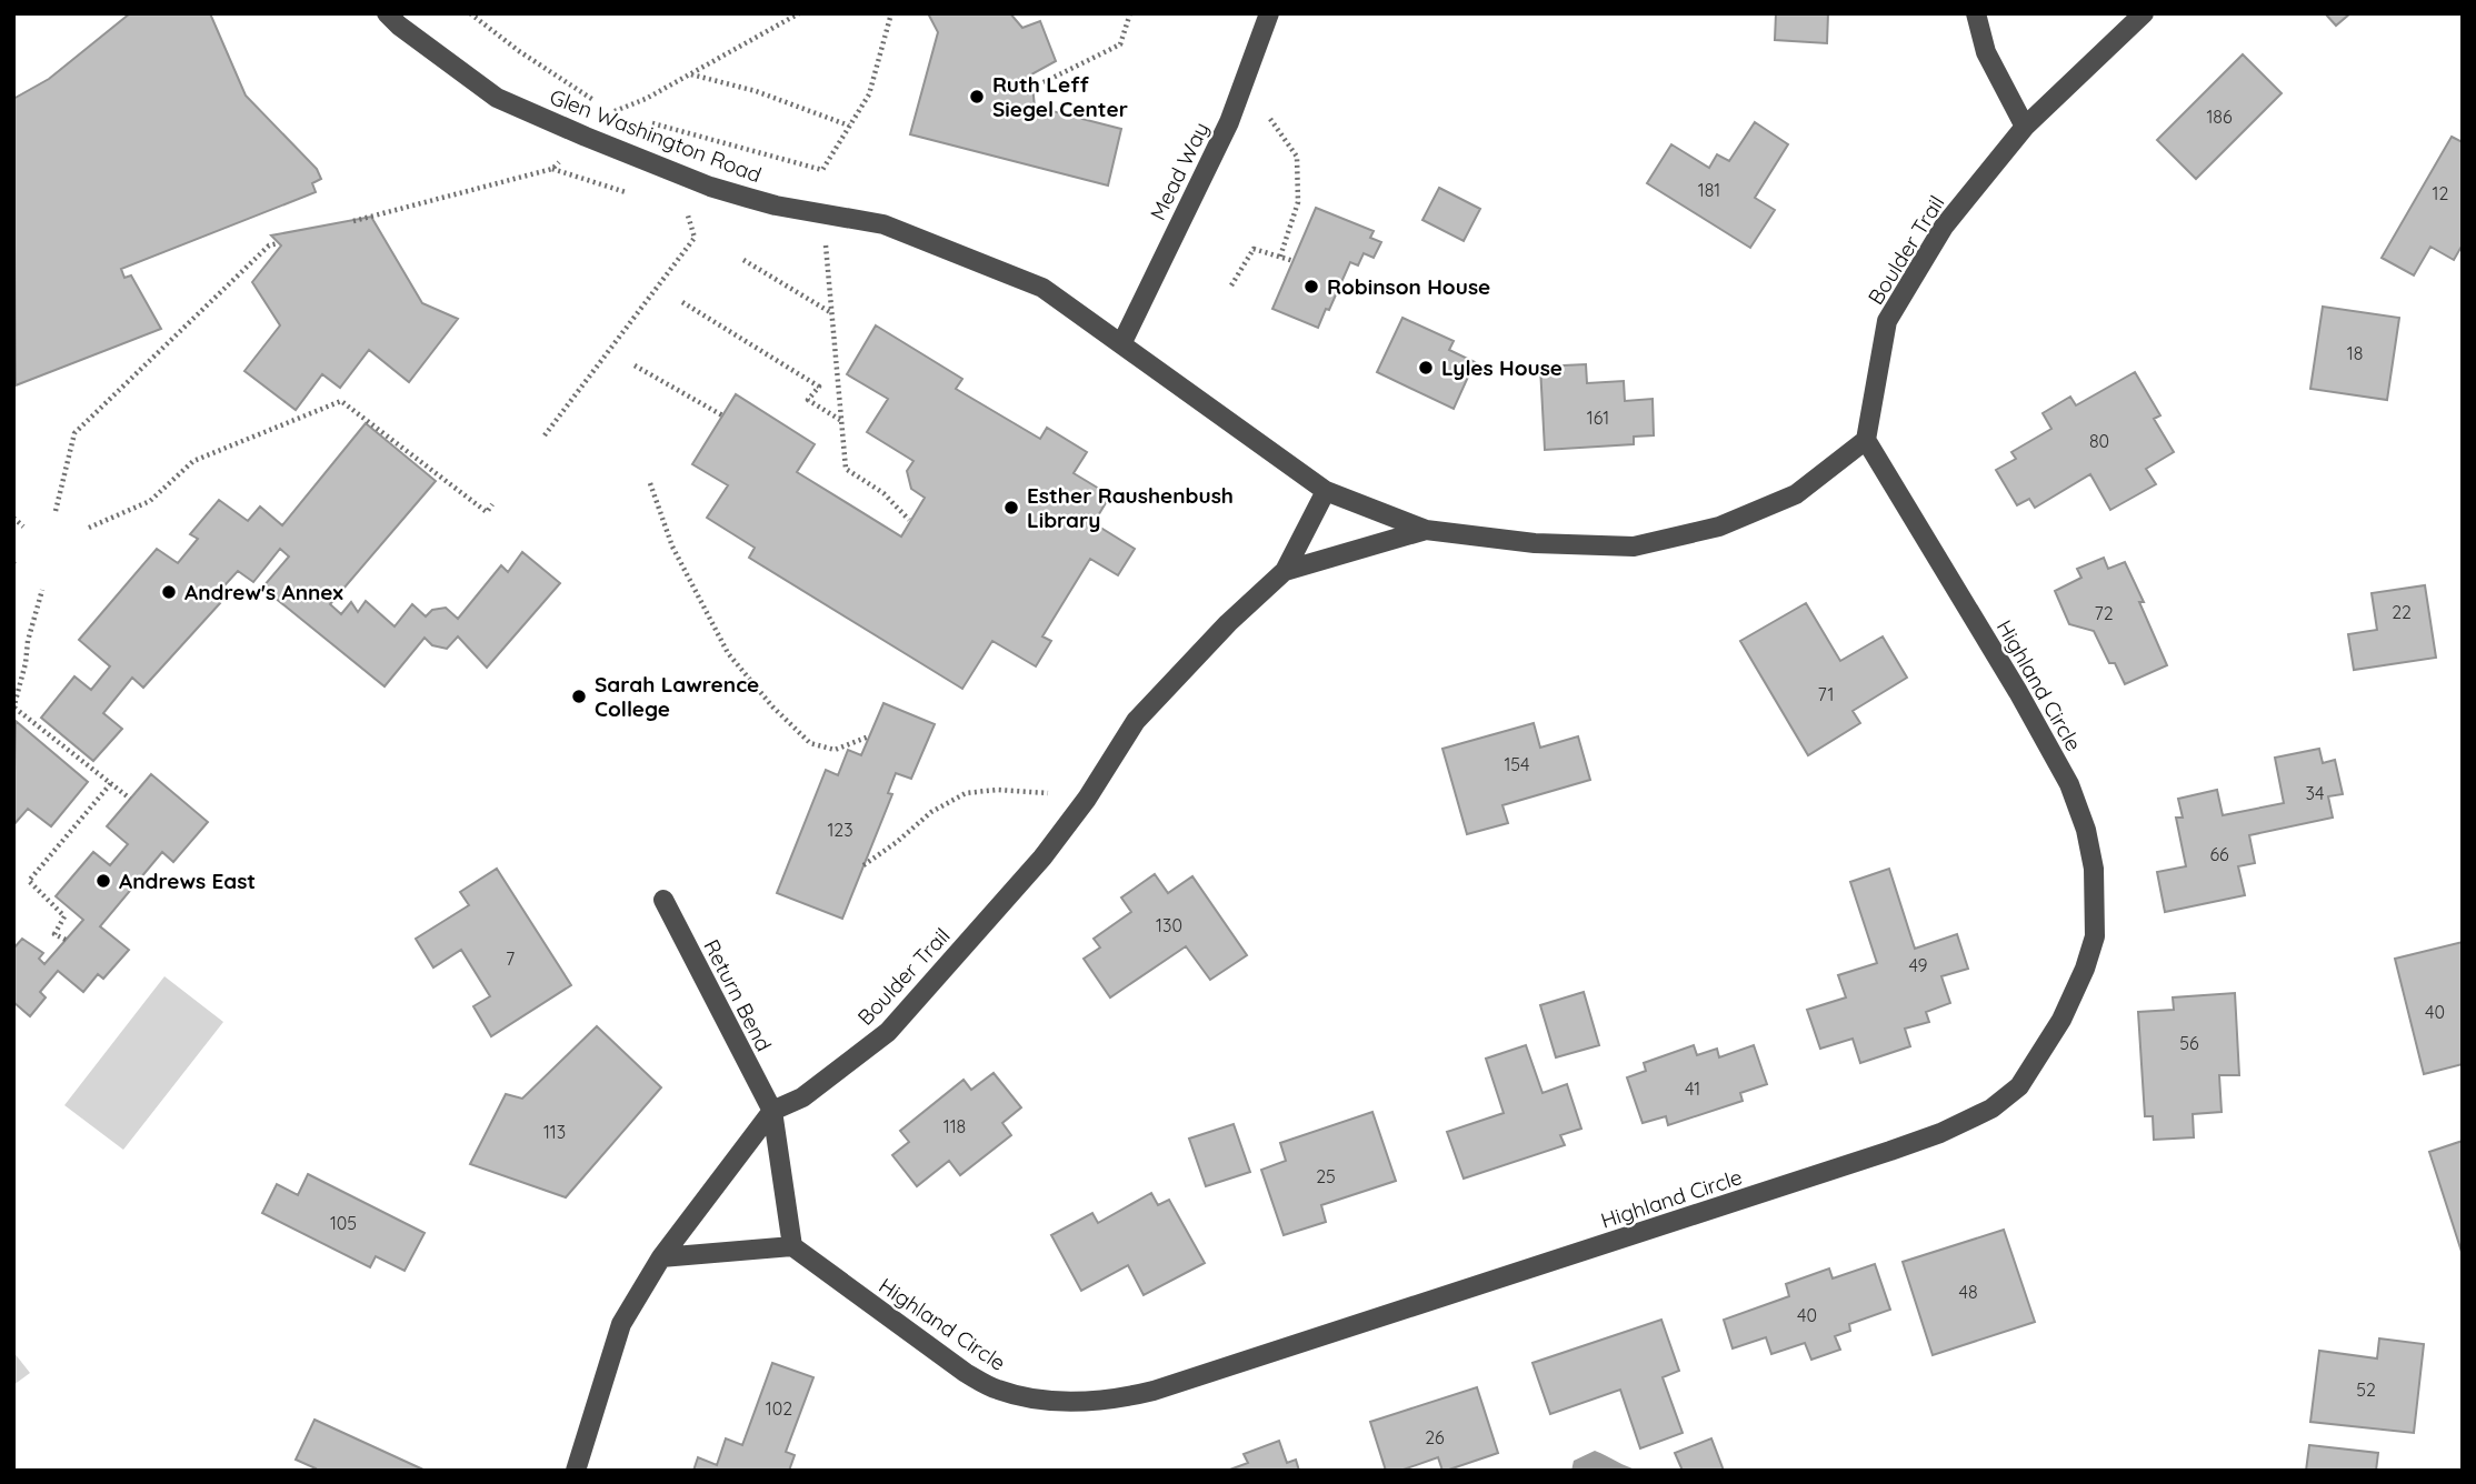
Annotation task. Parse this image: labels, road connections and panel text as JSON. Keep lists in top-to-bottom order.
{
  "streets": {
    "street": [
      "Glen Washington Road",
      "Mead Way",
      "Boulder Trail",
      "Highland Circle",
      "Return Bend"
    ]
  },
  "crossings": [
    ["Glen Washington Road", "Mead Way"],
    ["Glen Washington Road", "Boulder Trail"],
    ["Boulder Trail", "Highland Circle"],
    ["Boulder Trail", "Return Bend"],
    ["Highland Circle", "Return Bend"]
  ],
  "places": [
    "Ruth Leff Siegel Center",
    "Robinson House",
    "Lyles House",
    "Esther Raushenbush Library",
    "Andrew's Annex",
    "Sarah Lawrence College",
    "Andrews East"
  ],
  "house_numbers": [
    "186",
    "181",
    "12",
    "18",
    "161",
    "80",
    "22",
    "72",
    "71",
    "154",
    "34",
    "123",
    "66",
    "130",
    "7",
    "49",
    "40",
    "56",
    "41",
    "118",
    "113",
    "25",
    "105",
    "48",
    "40",
    "52",
    "102",
    "26"
  ]
}
